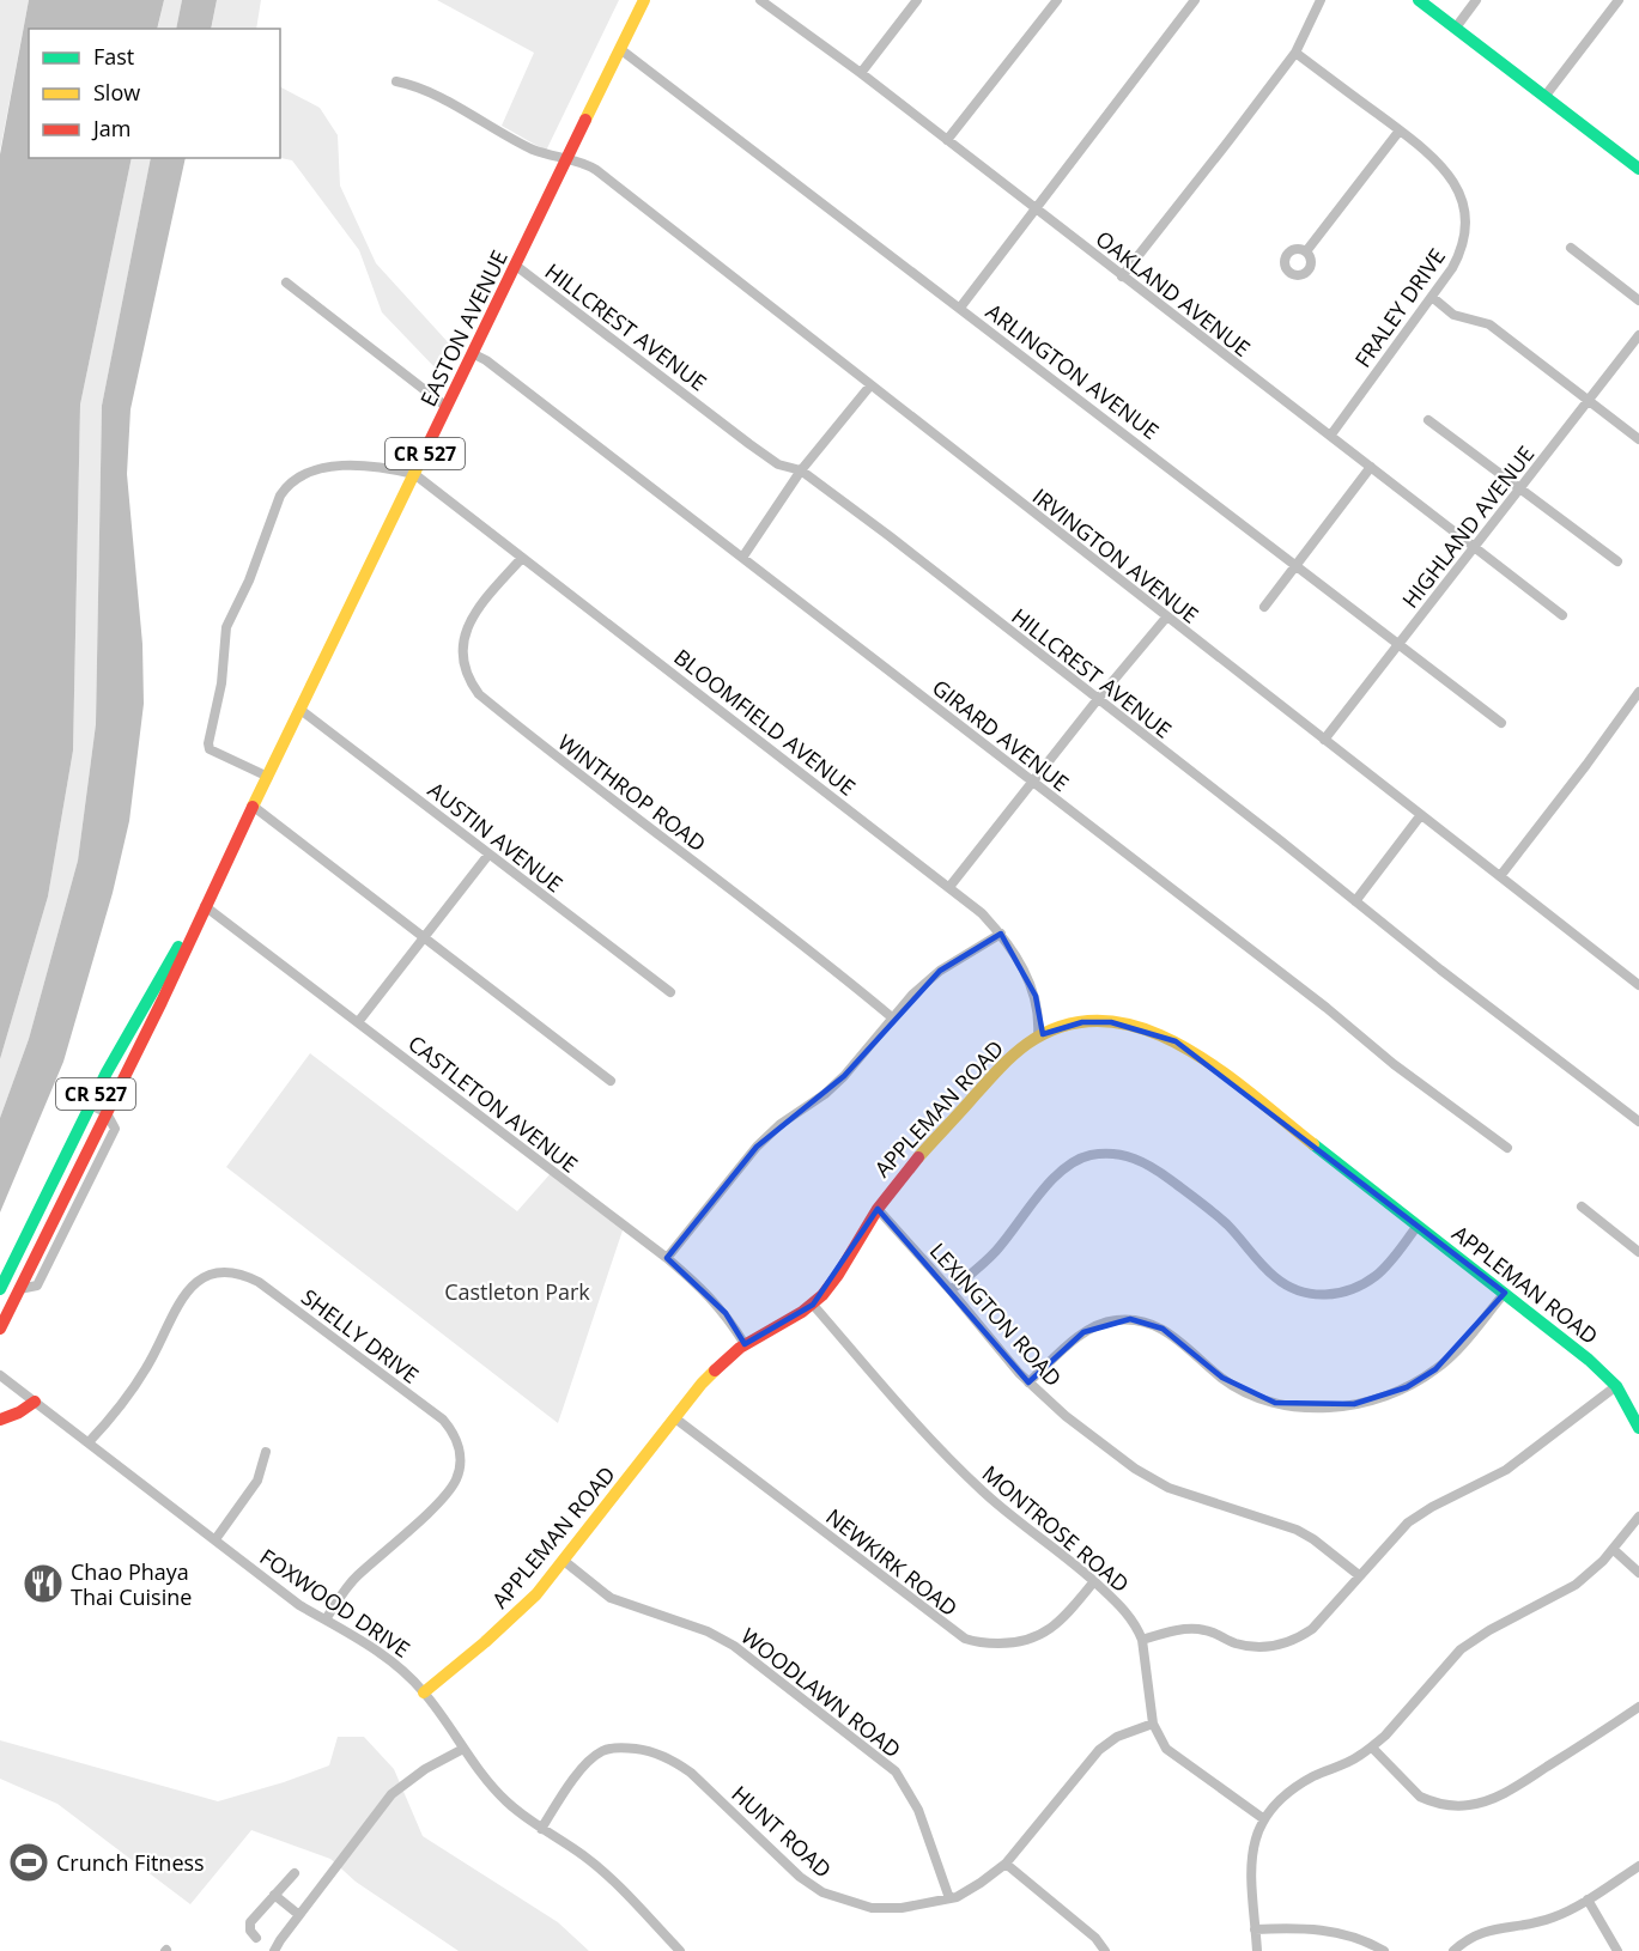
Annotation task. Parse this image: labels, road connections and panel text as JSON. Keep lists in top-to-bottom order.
{
  "streets": {
    "main road": ["EASTON AVENUE", "CR 527", "APPLEMAN ROAD"],
    "street": [
      "OAKLAND AVENUE",
      "FRALEY DRIVE",
      "HILLCREST AVENUE",
      "ARLINGTON AVENUE",
      "HIGHLAND AVENUE",
      "IRVINGTON AVENUE",
      "BLOOMFIELD AVENUE",
      "GIRARD AVENUE",
      "WINTHROP ROAD",
      "AUSTIN AVENUE",
      "CASTLETON AVENUE",
      "LEXINGTON ROAD",
      "SHELLY DRIVE",
      "MONTROSE ROAD",
      "NEWKIRK ROAD",
      "FOXWOOD DRIVE",
      "WOODLAWN ROAD",
      "HUNT ROAD"
    ]
  },
  "crossings": [
    ["OAKLAND AVENUE", "FRALEY DRIVE"],
    ["OAKLAND AVENUE", "HIGHLAND AVENUE"],
    ["HILLCREST AVENUE", "EASTON AVENUE"],
    ["EASTON AVENUE", "ARLINGTON AVENUE"],
    ["EASTON AVENUE", "IRVINGTON AVENUE"],
    ["EASTON AVENUE", "BLOOMFIELD AVENUE"],
    ["EASTON AVENUE", "GIRARD AVENUE"],
    ["EASTON AVENUE", "AUSTIN AVENUE"],
    ["EASTON AVENUE", "CASTLETON AVENUE"],
    ["ARLINGTON AVENUE", "HIGHLAND AVENUE"],
    ["HIGHLAND AVENUE", "IRVINGTON AVENUE"],
    ["BLOOMFIELD AVENUE", "WINTHROP ROAD"],
    ["BLOOMFIELD AVENUE", "APPLEMAN ROAD"],
    ["CASTLETON AVENUE", "APPLEMAN ROAD"],
    ["APPLEMAN ROAD", "LEXINGTON ROAD"],
    ["APPLEMAN ROAD", "MONTROSE ROAD"],
    ["APPLEMAN ROAD", "NEWKIRK ROAD"],
    ["APPLEMAN ROAD", "FOXWOOD DRIVE"],
    ["APPLEMAN ROAD", "WOODLAWN ROAD"],
    ["SHELLY DRIVE", "FOXWOOD DRIVE"],
    ["MONTROSE ROAD", "NEWKIRK ROAD"],
    ["MONTROSE ROAD", "HUNT ROAD"],
    ["FOXWOOD DRIVE", "HUNT ROAD"],
    ["WOODLAWN ROAD", "HUNT ROAD"]
  ],
  "parks": ["Castleton Park"],
  "places": {
    "restaurant": ["Chao Phaya Thai Cuisine"],
    "sports": ["Crunch Fitness"]
  },
  "legend": ["Fast", "Slow", "Jam"]
}
